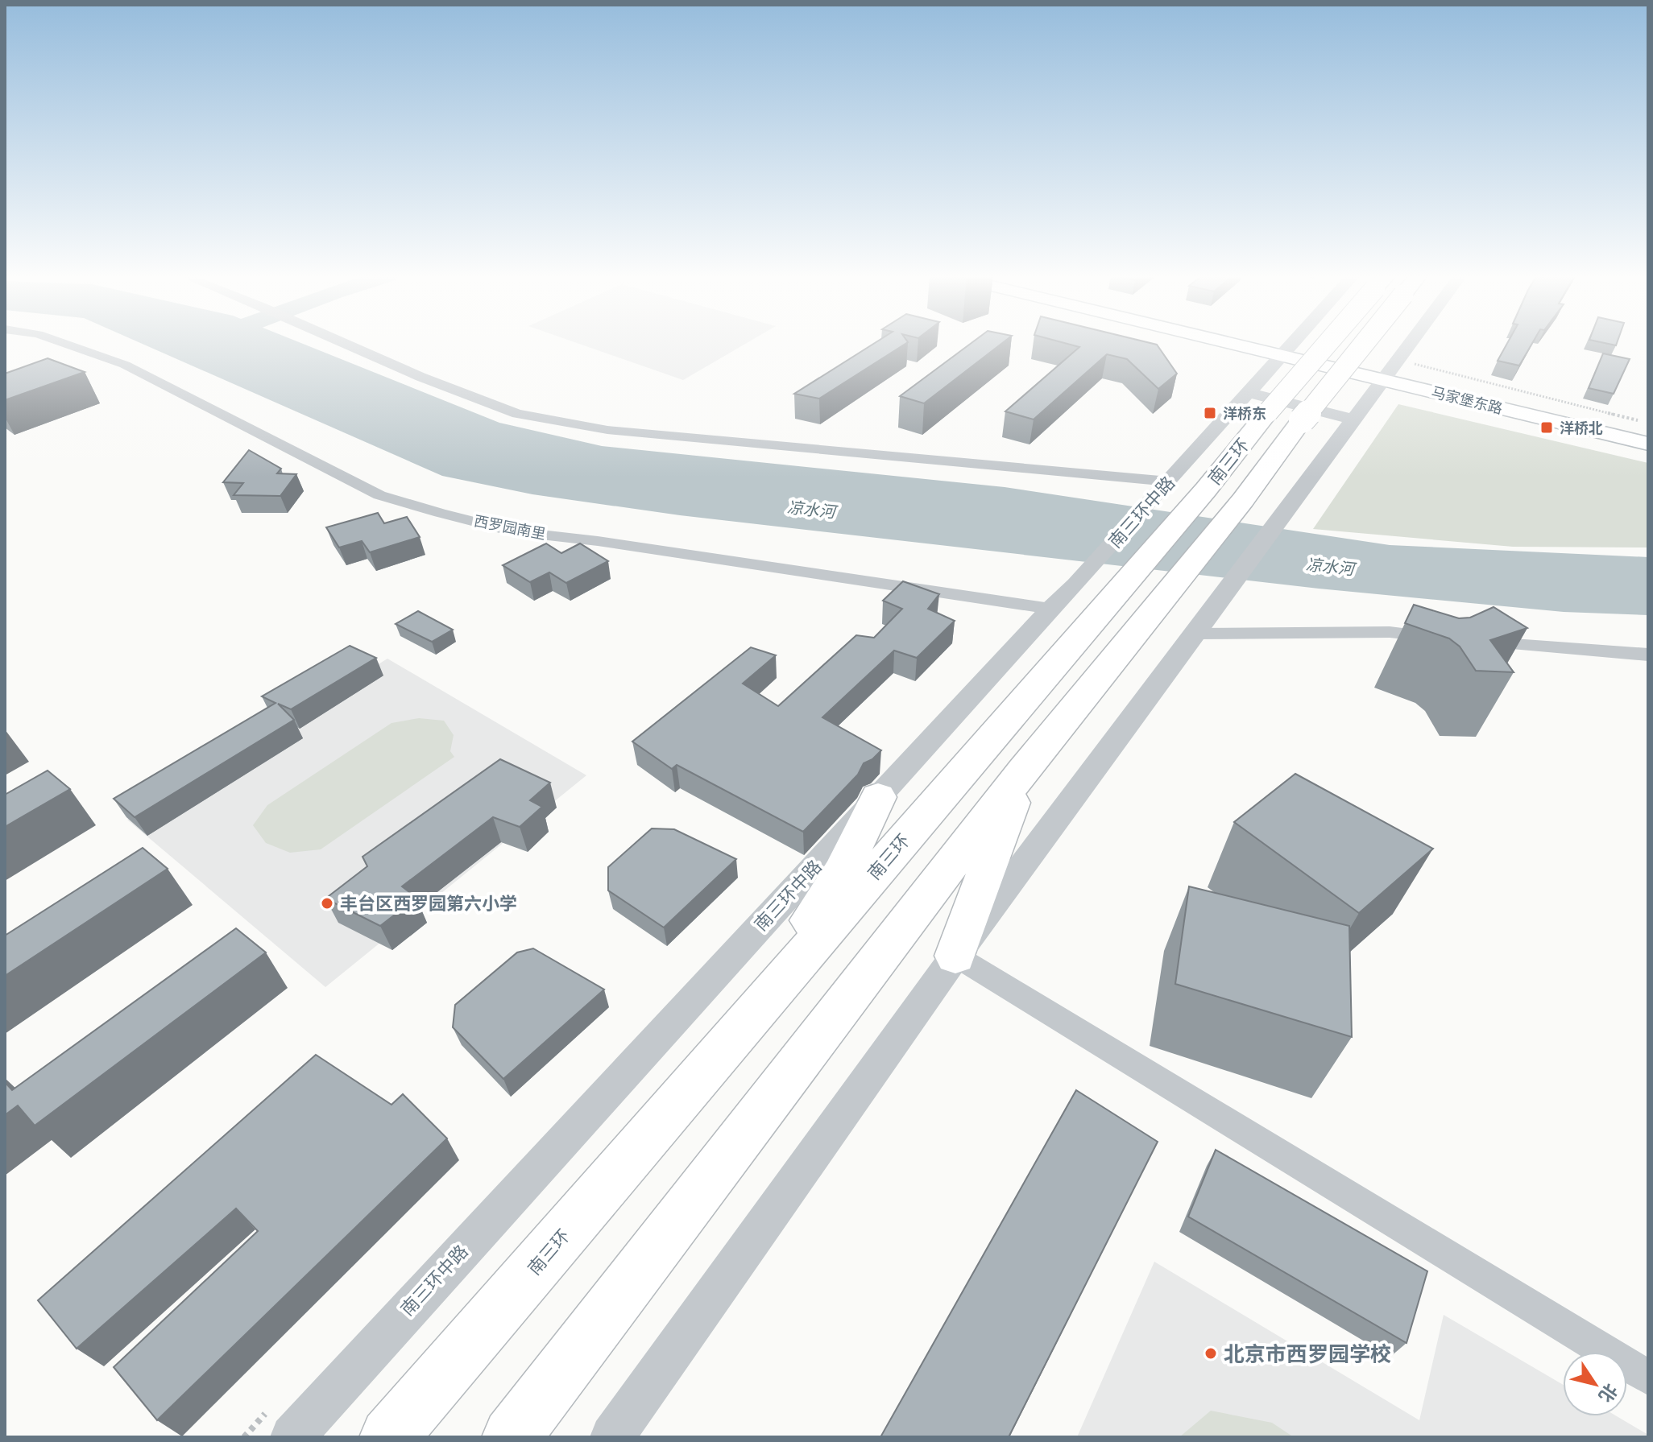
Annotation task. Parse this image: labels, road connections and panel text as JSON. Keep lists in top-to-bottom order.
{
  "streets": {
    "highway": ["南三环"],
    "main road": ["马家堡东路"],
    "street": ["南三环中路", "西罗园南里"]
  },
  "crossings": [
    ["马家堡东路", "南三环中路"],
    ["南三环中路", "西罗园南里"]
  ],
  "water": ["凉水河"],
  "places": {
    "transit": ["洋桥东", "洋桥北"],
    "other": ["丰台区西罗园第六小学", "北京市西罗园学校"]
  },
  "north": "bottom right"
}
